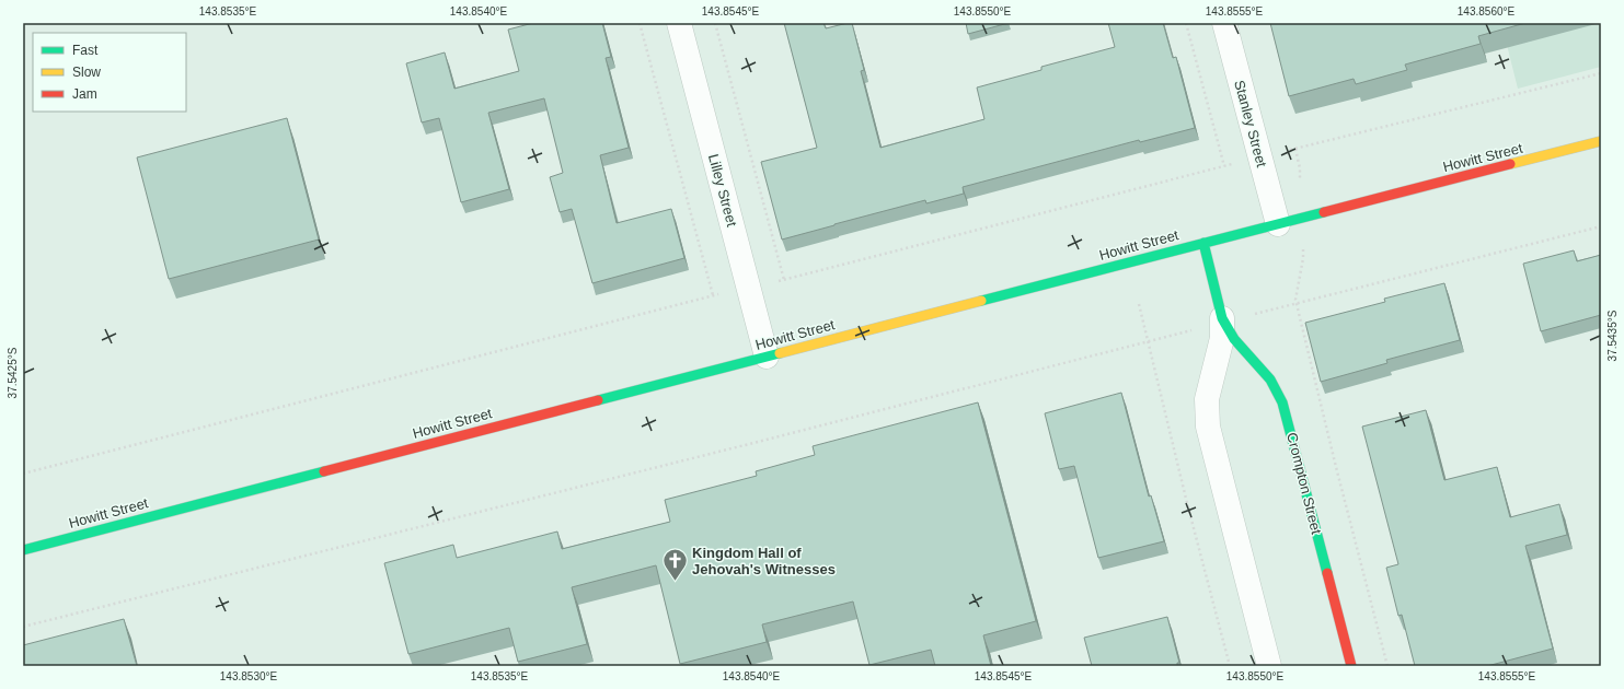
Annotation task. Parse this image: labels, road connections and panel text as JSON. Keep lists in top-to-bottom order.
{
  "streets": {
    "main road": ["Howitt Street", "Crompton Street"],
    "street": ["Stanley Street", "Lilley Street"]
  },
  "crossings": [
    ["Stanley Street", "Howitt Street"],
    ["Howitt Street", "Lilley Street"],
    ["Howitt Street", "Crompton Street"]
  ],
  "places": {
    "church": ["Kingdom Hall of Jehovah's Witnesses"]
  },
  "legend": ["Fast", "Slow", "Jam"],
  "coordinates": [
    "143.8535°E",
    "143.8540°E",
    "143.8545°E",
    "143.8550°E",
    "143.8555°E",
    "143.8560°E",
    "37.5435°S",
    "37.5425°S",
    "143.8530°E"
  ]
}
